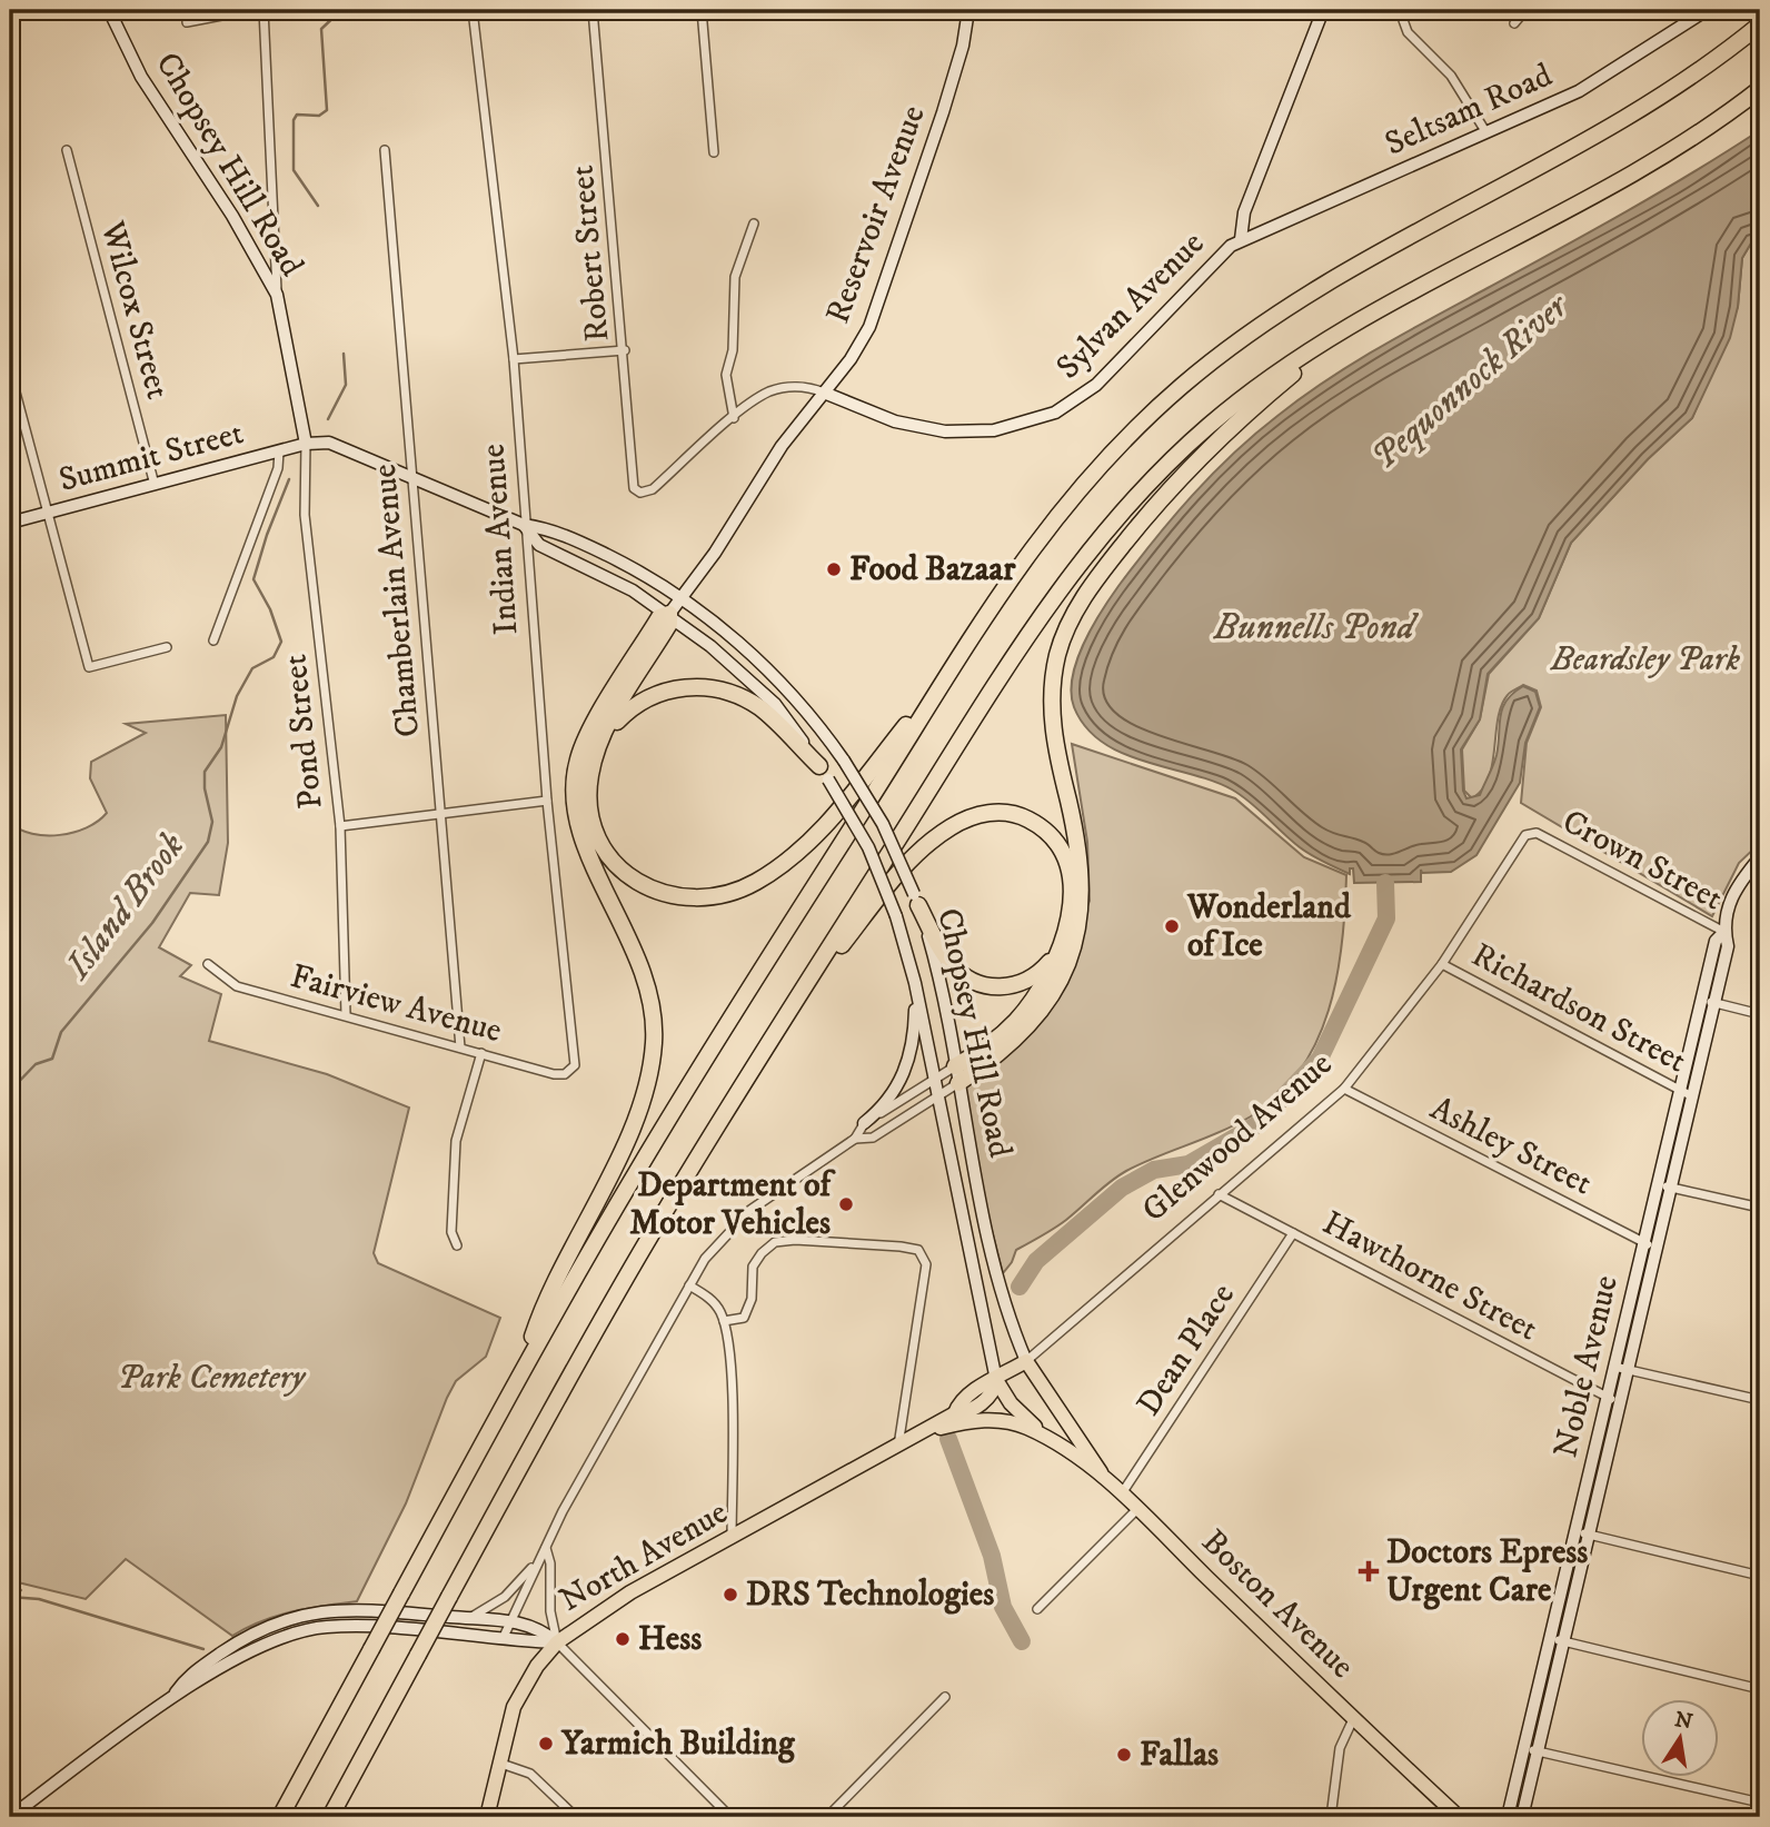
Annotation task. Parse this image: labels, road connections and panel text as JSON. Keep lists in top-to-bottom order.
{
  "streets": {
    "main road": [
      "Seltsam Road",
      "Chopsey Hill Road",
      "Reservoir Avenue",
      "Sylvan Avenue",
      "Summit Street",
      "Glenwood Avenue",
      "Noble Avenue",
      "North Avenue",
      "Boston Avenue"
    ],
    "street": [
      "Robert Street",
      "Wilcox Street",
      "Indian Avenue",
      "Chamberlain Avenue",
      "Pond Street",
      "Crown Street",
      "Fairview Avenue",
      "Richardson Street",
      "Ashley Street",
      "Hawthorne Street",
      "Dean Place"
    ]
  },
  "crossings": [
    ["Seltsam Road", "Sylvan Avenue"],
    ["Chopsey Hill Road", "Reservoir Avenue"],
    ["Chopsey Hill Road", "Summit Street"],
    ["Chopsey Hill Road", "Indian Avenue"],
    ["Chopsey Hill Road", "Chamberlain Avenue"],
    ["Chopsey Hill Road", "Pond Street"],
    ["Chopsey Hill Road", "Glenwood Avenue"],
    ["Chopsey Hill Road", "Boston Avenue"],
    ["Reservoir Avenue", "Sylvan Avenue"],
    ["Wilcox Street", "Summit Street"],
    ["Summit Street", "Pond Street"],
    ["Indian Avenue", "Fairview Avenue"],
    ["Chamberlain Avenue", "Fairview Avenue"],
    ["Pond Street", "Fairview Avenue"],
    ["Crown Street", "Glenwood Avenue"],
    ["Crown Street", "Noble Avenue"],
    ["Richardson Street", "Glenwood Avenue"],
    ["Richardson Street", "Noble Avenue"],
    ["Glenwood Avenue", "Ashley Street"],
    ["Glenwood Avenue", "Hawthorne Street"],
    ["Glenwood Avenue", "North Avenue"],
    ["Ashley Street", "Noble Avenue"],
    ["Hawthorne Street", "Dean Place"],
    ["Hawthorne Street", "Noble Avenue"],
    ["Dean Place", "Boston Avenue"]
  ],
  "water": ["Pequonnock River", "Bunnells Pond", "Island Brook"],
  "parks": ["Beardsley Park", "Park Cemetery"],
  "places": {
    "other": [
      "Food Bazaar",
      "Wonderland of Ice",
      "Department of Motor Vehicles",
      "DRS Technologies",
      "Hess",
      "Yarmich Building",
      "Fallas"
    ],
    "health": ["Doctors Epress Urgent Care"]
  },
  "north": "top"
}
